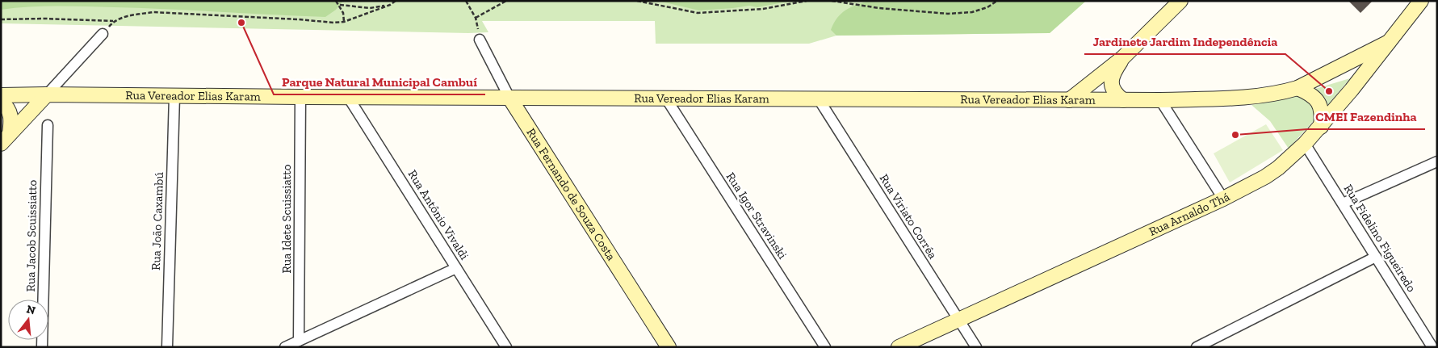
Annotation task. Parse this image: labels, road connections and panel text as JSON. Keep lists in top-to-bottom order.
{
  "streets": {
    "main road": ["Rua Vereador Elias Karam", "Rua Fernando de Souza Costa", "Rua Arnaldo Thá"],
    "street": [
      "Rua Antônio Vivaldi",
      "Rua Igor Stravinski",
      "Rua Viriato Corrêa",
      "Rua Idete Scuissiatto",
      "Rua João Caxambú",
      "Rua Jacob Scuissiatto",
      "Rua Fidelino Figueiredo"
    ]
  },
  "crossings": [
    ["Rua Vereador Elias Karam", "Rua Fernando de Souza Costa"],
    ["Rua Vereador Elias Karam", "Rua Arnaldo Thá"],
    ["Rua Vereador Elias Karam", "Rua Antônio Vivaldi"],
    ["Rua Vereador Elias Karam", "Rua Igor Stravinski"],
    ["Rua Vereador Elias Karam", "Rua Viriato Corrêa"],
    ["Rua Vereador Elias Karam", "Rua Idete Scuissiatto"],
    ["Rua Vereador Elias Karam", "Rua João Caxambú"],
    ["Rua Arnaldo Thá", "Rua Viriato Corrêa"],
    ["Rua Arnaldo Thá", "Rua Fidelino Figueiredo"]
  ],
  "places": ["Parque Natural Municipal Cambuí", "Jardinete Jardim Independência", "CMEI Fazendinha"],
  "north": "top"
}
